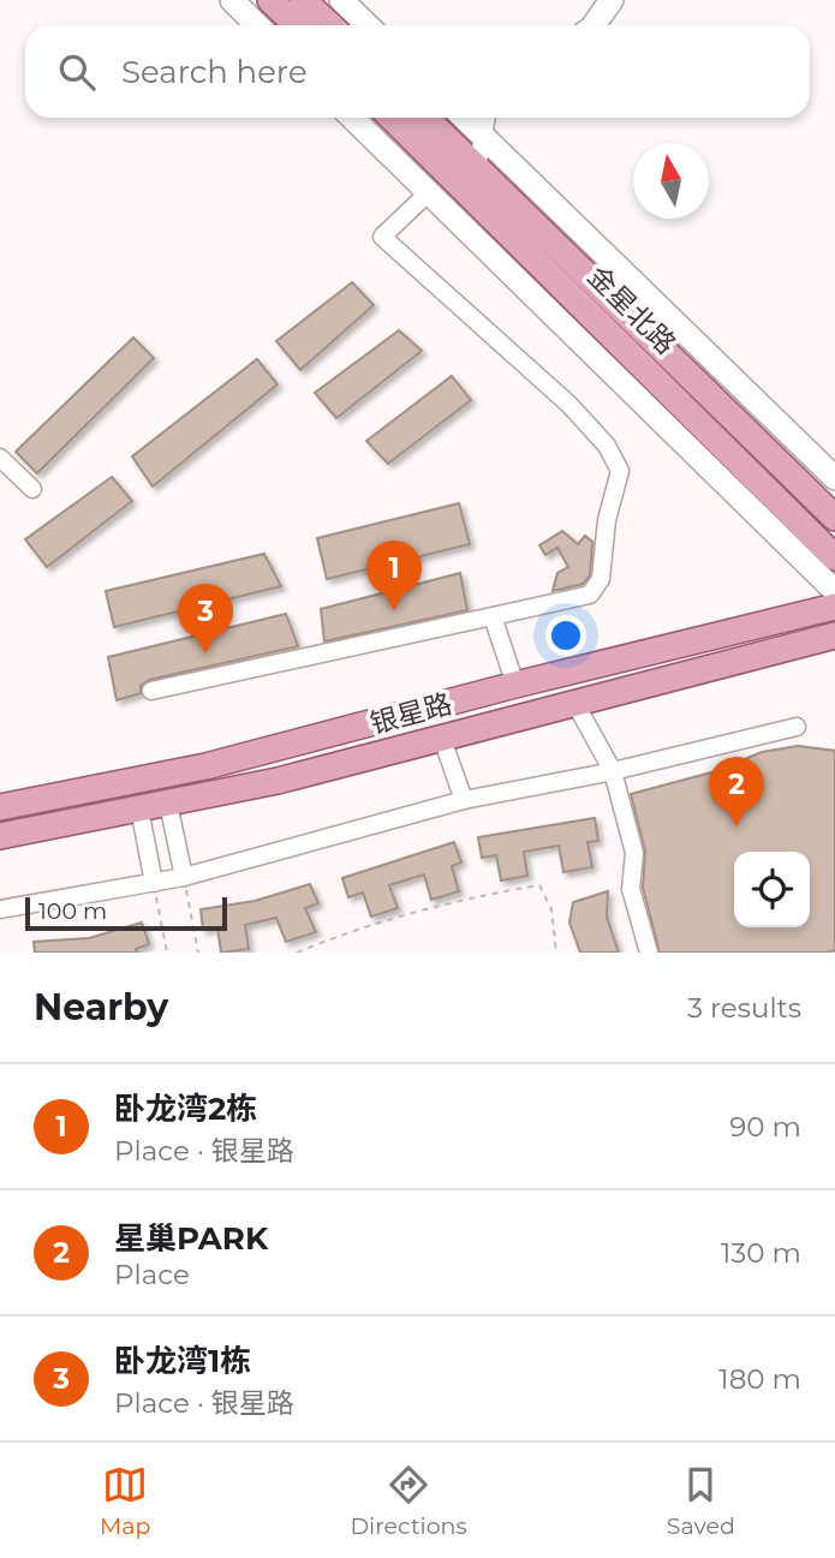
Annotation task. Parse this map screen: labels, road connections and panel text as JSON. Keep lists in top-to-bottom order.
{
  "streets": {
    "main road": ["金星北路", "银星路"]
  },
  "scale_bar": "100 m",
  "north": "top",
  "page": {
    "search": "Search here",
    "pins": ["1", "3", "2"],
    "scale": "100 m",
    "heading": ["Nearby", "3 results"],
    "list": [
      {
        "mark": "1",
        "name": "卧龙湾2栋",
        "note": "Place · 银星路",
        "value": "90 m"
      },
      {
        "mark": "2",
        "name": "星巢PARK",
        "note": "Place",
        "value": "130 m"
      },
      {
        "mark": "3",
        "name": "卧龙湾1栋",
        "note": "Place · 银星路",
        "value": "180 m"
      }
    ],
    "nav": ["Map", "Directions", "Saved"]
  }
}
